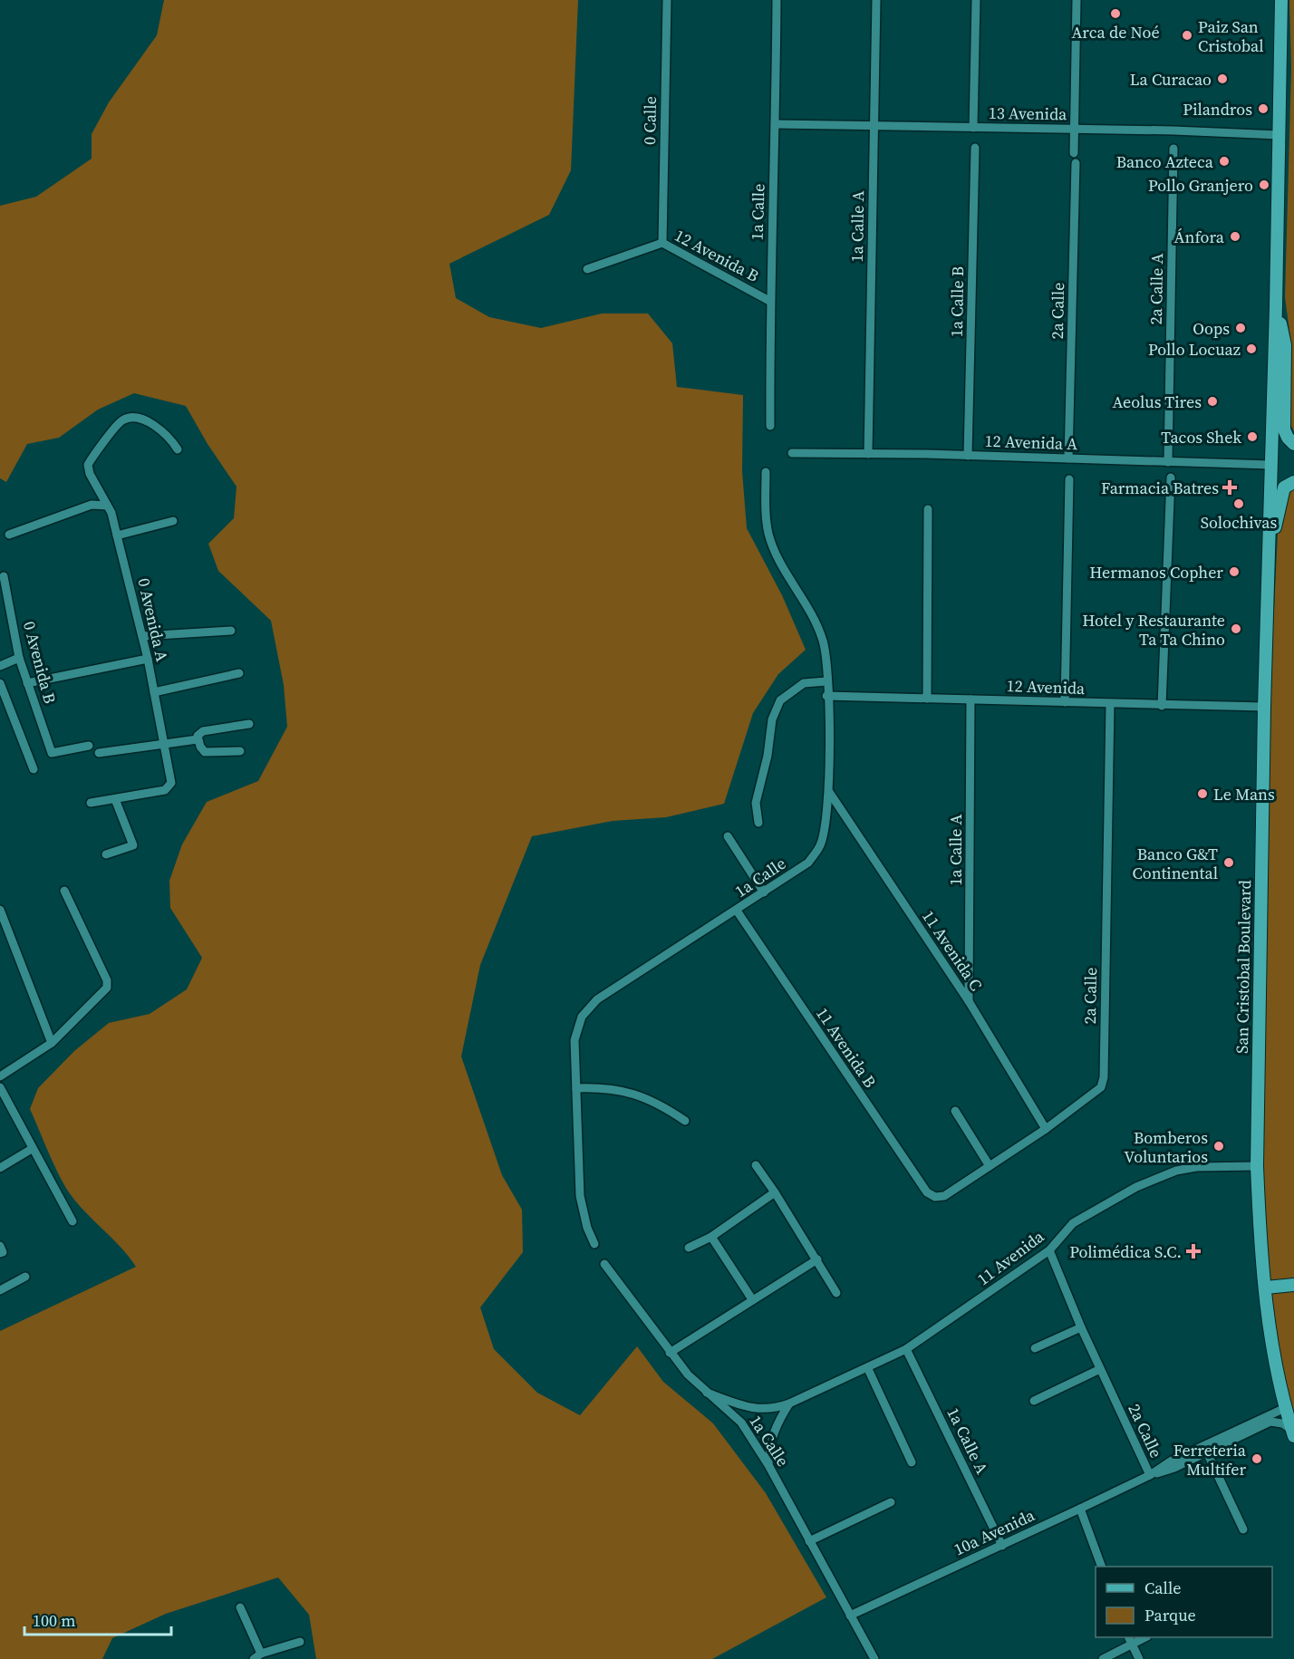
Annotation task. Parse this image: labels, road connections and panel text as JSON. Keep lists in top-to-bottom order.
{
  "streets": {
    "main road": ["San Cristobal Boulevard"],
    "street": [
      "13 Avenida",
      "0 Calle",
      "1a Calle",
      "1a Calle A",
      "12 Avenida B",
      "2a Calle A",
      "1a Calle B",
      "2a Calle",
      "12 Avenida A",
      "0 Avenida A",
      "0 Avenida B",
      "12 Avenida",
      "11 Avenida C",
      "11 Avenida B",
      "11 Avenida",
      "10a Avenida"
    ]
  },
  "crossings": [
    ["13 Avenida", "1a Calle"],
    ["13 Avenida", "1a Calle A"],
    ["13 Avenida", "San Cristobal Boulevard"],
    ["0 Calle", "12 Avenida B"],
    ["1a Calle", "12 Avenida B"],
    ["1a Calle", "12 Avenida"],
    ["1a Calle", "11 Avenida C"],
    ["1a Calle", "11 Avenida B"],
    ["1a Calle", "11 Avenida"],
    ["1a Calle", "10a Avenida"],
    ["1a Calle A", "12 Avenida A"],
    ["1a Calle A", "12 Avenida"],
    ["1a Calle A", "11 Avenida C"],
    ["1a Calle A", "11 Avenida"],
    ["1a Calle A", "10a Avenida"],
    ["2a Calle A", "12 Avenida A"],
    ["1a Calle B", "12 Avenida A"],
    ["2a Calle", "12 Avenida A"],
    ["2a Calle", "12 Avenida"],
    ["2a Calle", "11 Avenida C"],
    ["2a Calle", "11 Avenida B"],
    ["2a Calle", "11 Avenida"],
    ["2a Calle", "10a Avenida"],
    ["12 Avenida A", "San Cristobal Boulevard"],
    ["12 Avenida", "San Cristobal Boulevard"],
    ["San Cristobal Boulevard", "11 Avenida"],
    ["San Cristobal Boulevard", "10a Avenida"]
  ],
  "places": {
    "other": [
      "Arca de Noé",
      "Paiz San Cristobal",
      "La Curacao",
      "Pilandros",
      "Banco Azteca",
      "Pollo Granjero",
      "Ánfora",
      "Oops",
      "Pollo Locuaz",
      "Aeolus Tires",
      "Tacos Shek",
      "Solochivas",
      "Hermanos Copher",
      "Hotel y Restaurante Ta Ta Chino",
      "Le Mans",
      "Banco G&T Continental",
      "Bomberos Voluntarios",
      "Ferreteria Multifer"
    ],
    "health": ["Farmacia Batres", "Polimédica S.C."]
  },
  "legend": ["Calle", "Parque"],
  "scale_bar": "100 m"
}
